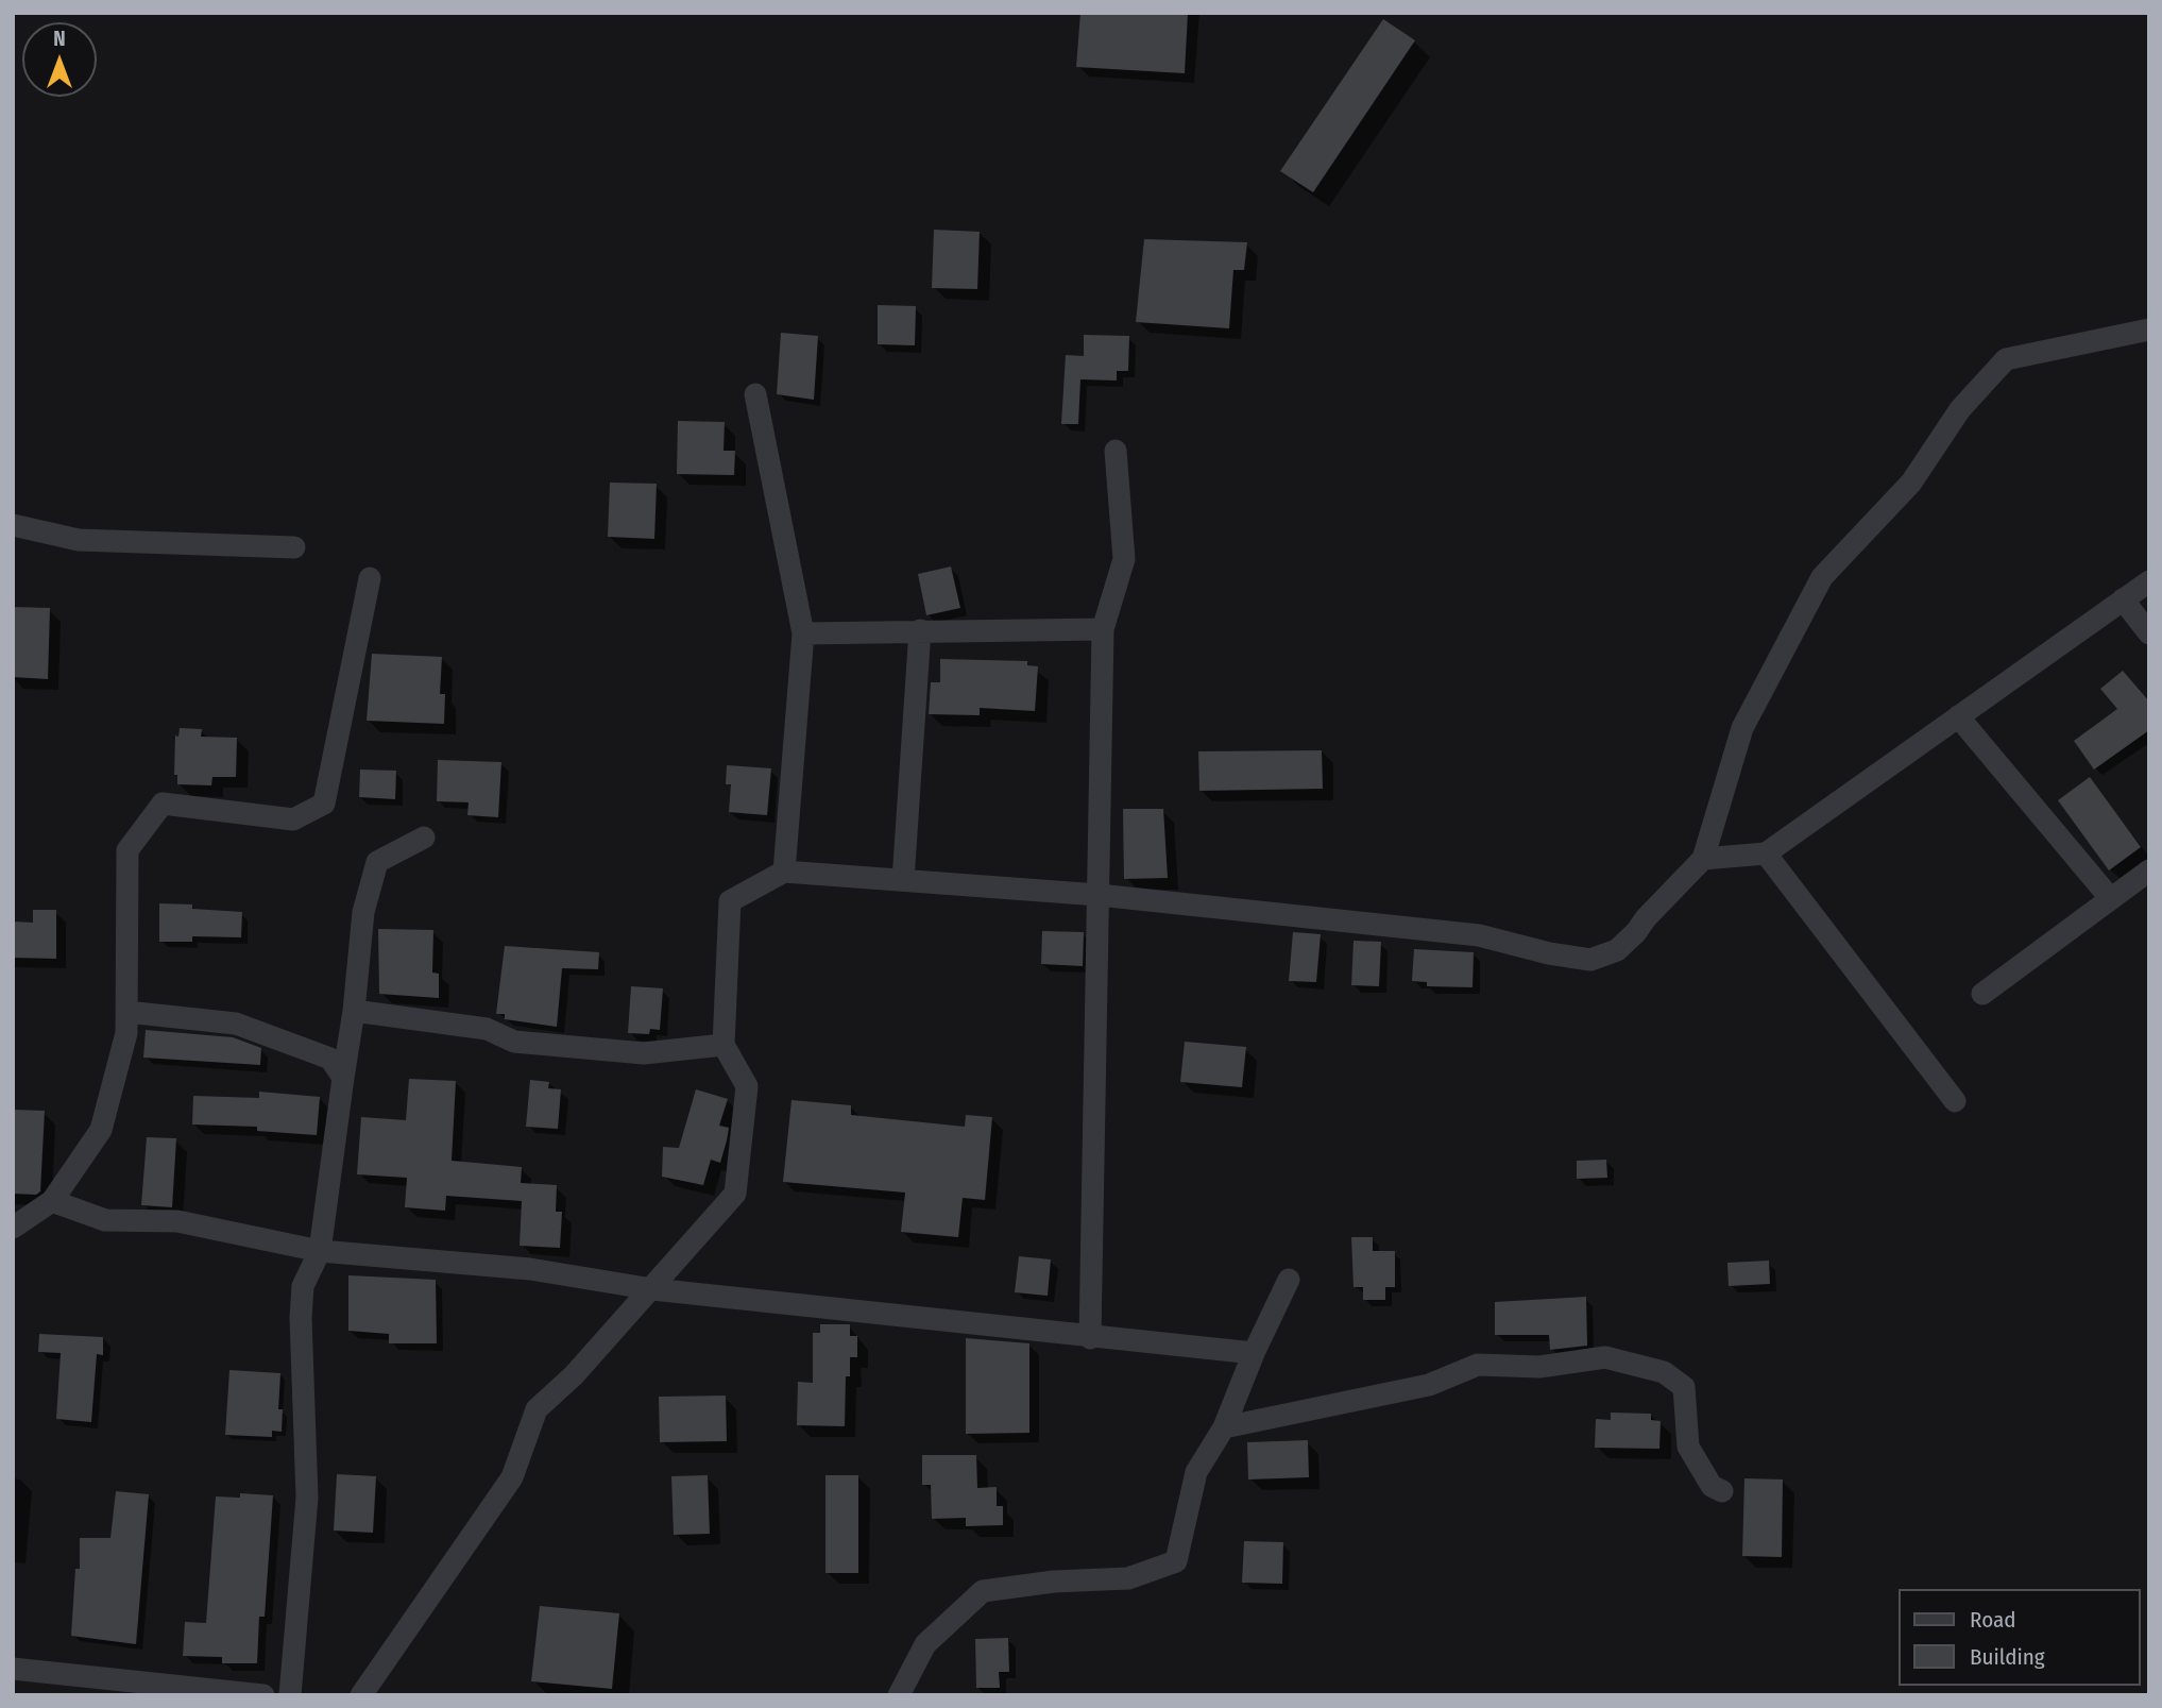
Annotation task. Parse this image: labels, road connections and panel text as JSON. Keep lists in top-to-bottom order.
{
  "legend": ["Road", "Building"],
  "north": "top"
}
